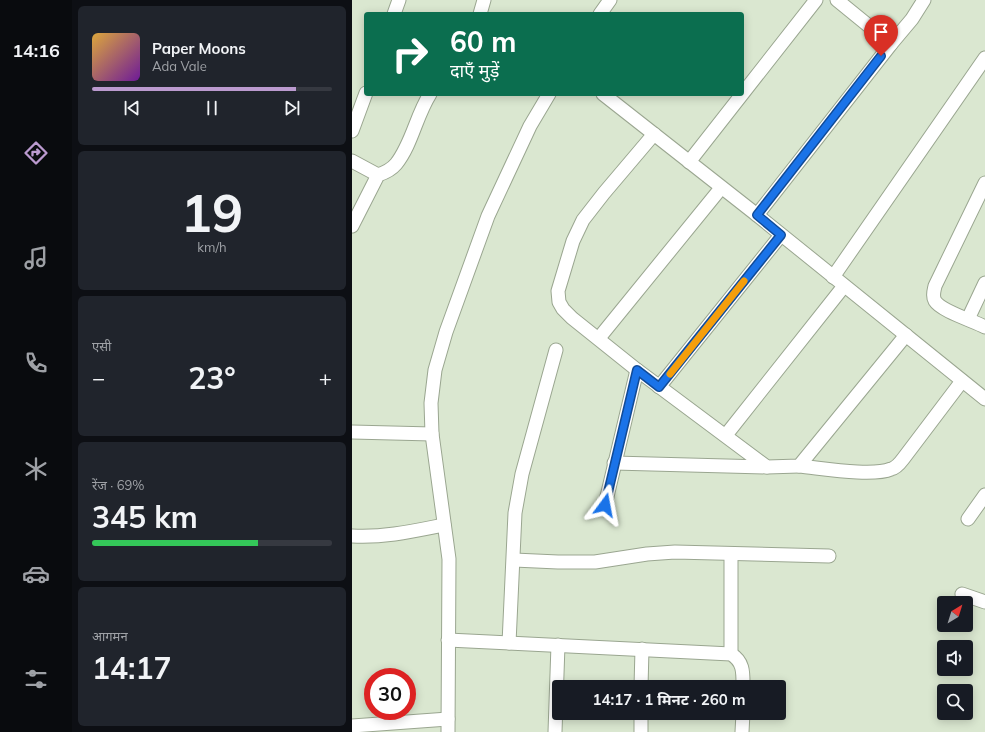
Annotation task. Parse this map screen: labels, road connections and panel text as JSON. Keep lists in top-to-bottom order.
{
  "north": "top right",
  "page": {
    "tabs": "14:16",
    "turn": ["60 m", "दाएँ मुड़ें"],
    "song": ["Paper Moons", "Ada Vale"],
    "tile": [
      ["19", "km/h"],
      "एसी",
      ["रेंज · 69%", "345 km"],
      ["आगमन", "14:17"]
    ],
    "heat": ["−", "23°", "+"],
    "limit": "30",
    "trip": "14:17 · 1 मिनट · 260 m"
  }
}
